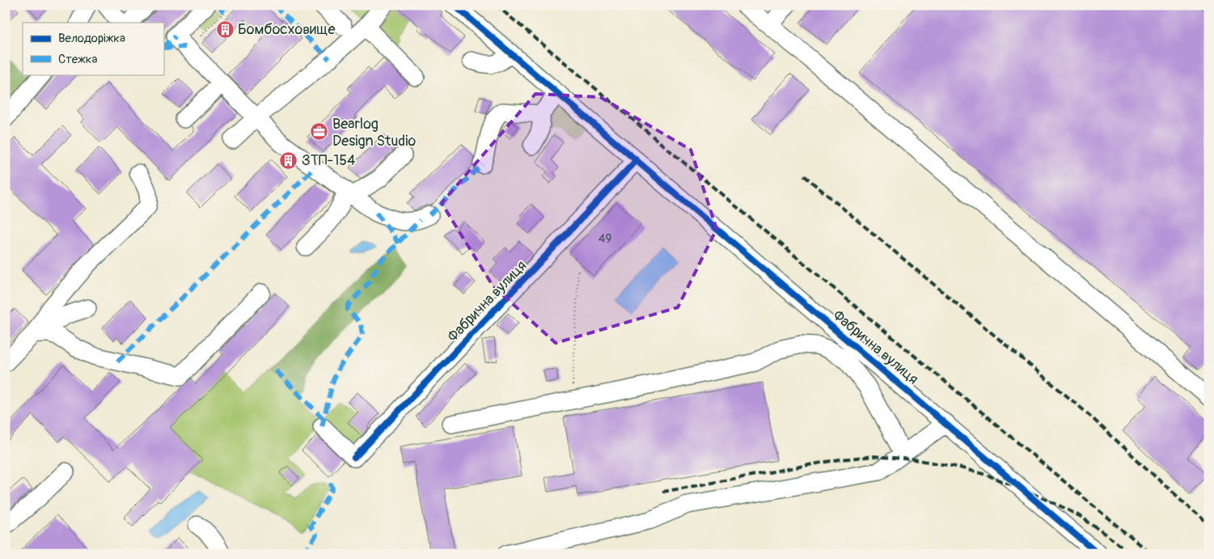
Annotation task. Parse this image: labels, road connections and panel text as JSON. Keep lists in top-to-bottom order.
{
  "streets": {
    "street": ["Фабрична вулиця"]
  },
  "places": {
    "building": ["Бомбосховище", "ЗТП-154"],
    "office": ["Bearlog Design Studio"]
  },
  "house_numbers": ["49"],
  "legend": ["Велодоріжка", "Стежка"]
}
